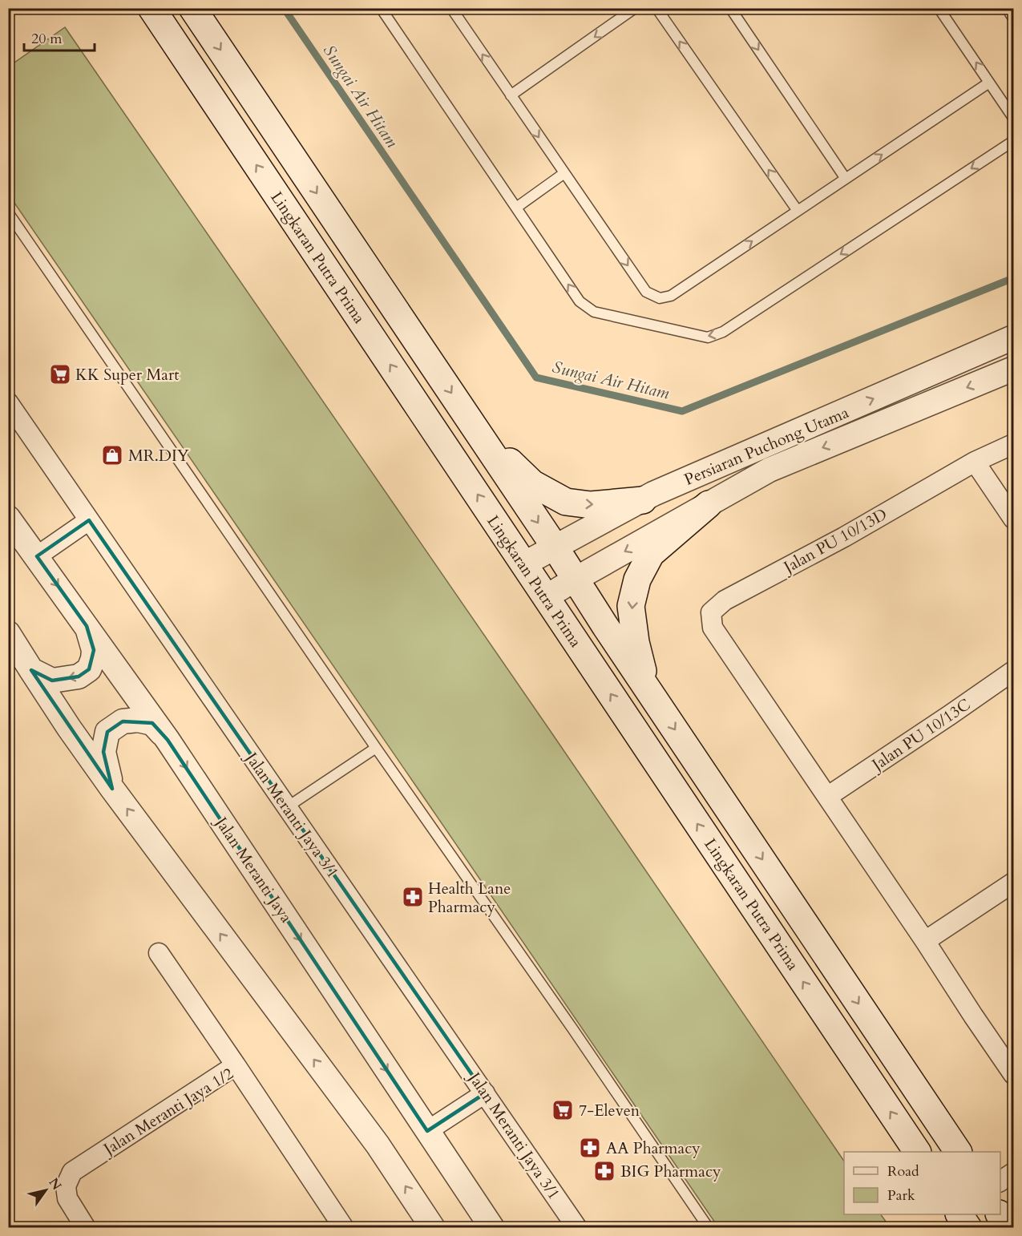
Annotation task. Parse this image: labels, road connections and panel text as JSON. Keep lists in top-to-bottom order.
{
  "streets": {
    "main road": ["Lingkaran Putra Prima"],
    "street": [
      "Persiaran Puchong Utama",
      "Jalan PU 10/13D",
      "Jalan PU 10/13C",
      "Jalan Meranti Jaya 3/1",
      "Jalan Meranti Jaya",
      "Jalan Meranti Jaya 1/2"
    ]
  },
  "crossings": [
    ["Lingkaran Putra Prima", "Persiaran Puchong Utama"],
    ["Jalan PU 10/13D", "Jalan PU 10/13C"]
  ],
  "water": ["Sungai Air Hitam"],
  "places": {
    "supermarket": ["KK Super Mart", "7-Eleven"],
    "shop": ["MR.DIY"],
    "pharmacy": ["Health Lane Pharmacy", "AA Pharmacy", "BIG Pharmacy"]
  },
  "legend": ["Road", "Park"],
  "scale_bar": "20 m",
  "north": "top right"
}
